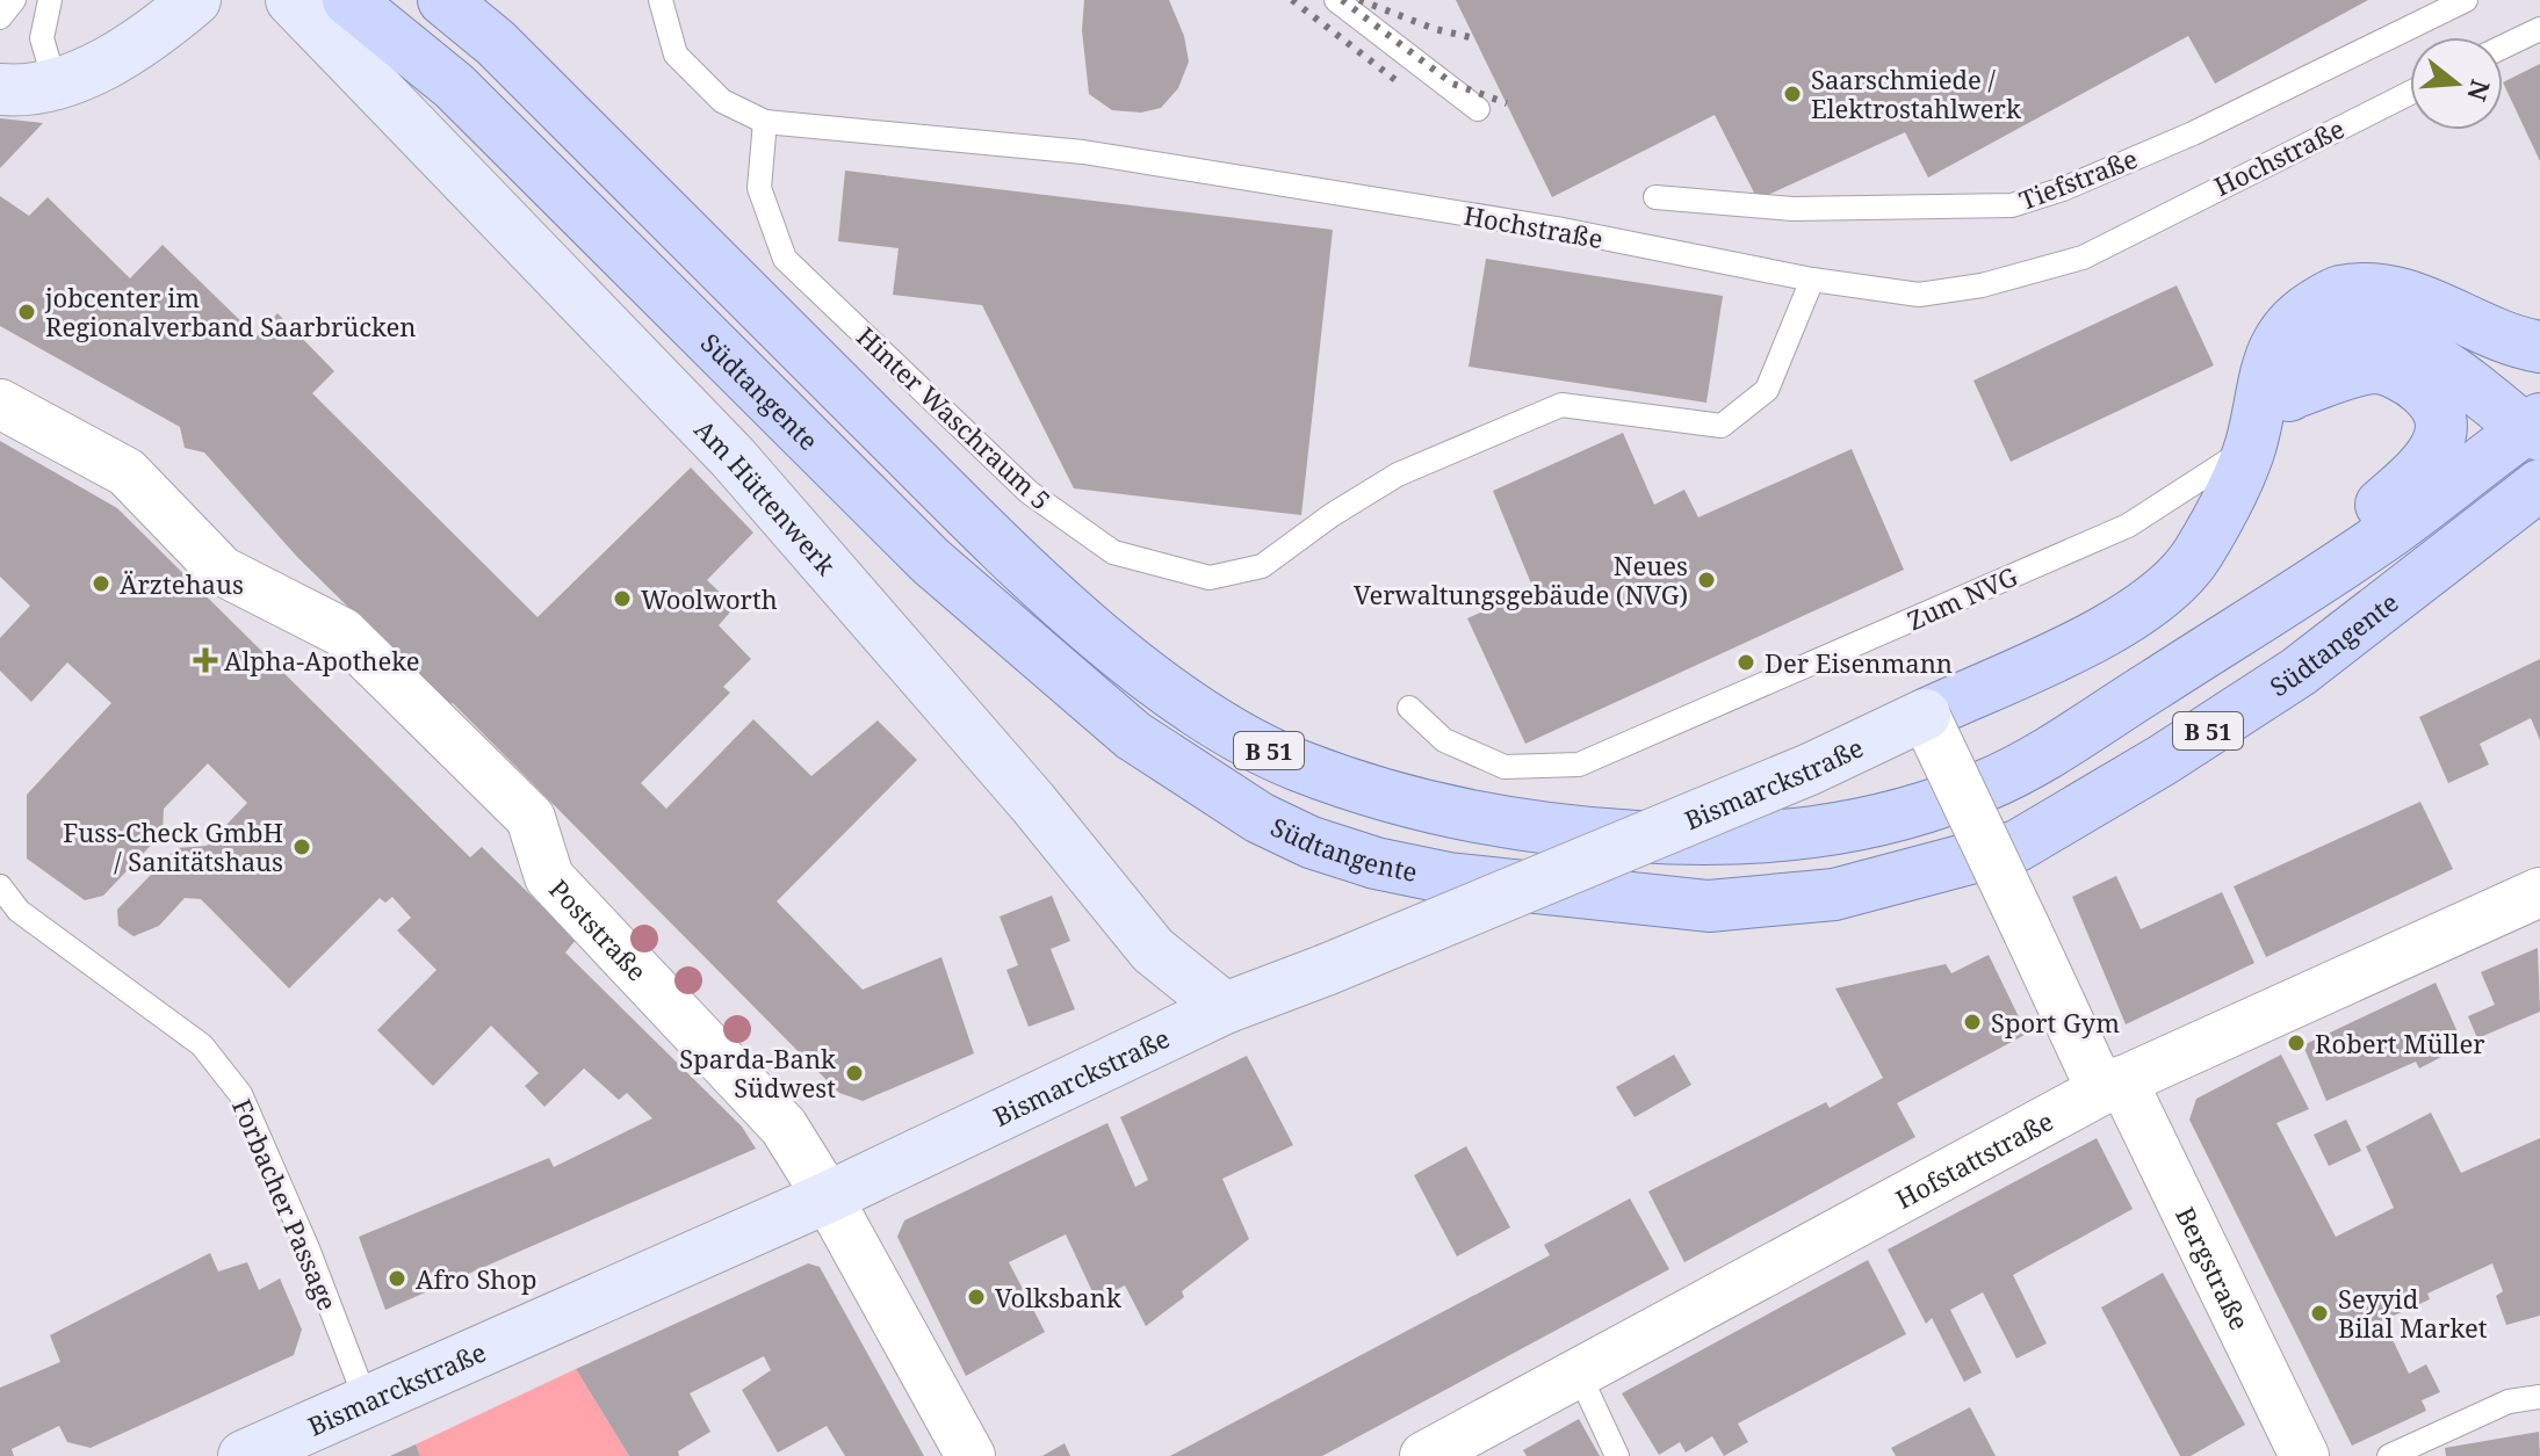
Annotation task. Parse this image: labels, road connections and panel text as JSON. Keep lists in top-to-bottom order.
{
  "streets": {
    "main road": [
      "Südtangente",
      "Am Hüttenwerk",
      "B 51",
      "Bismarckstraße"
    ],
    "street": ["Poststraße", "Hofstattstraße", "Bergstraße"],
    "lane": [
      "Hochstraße",
      "Tiefstraße",
      "Hinter Waschraum 5",
      "Zum NVG",
      "Forbacher Passage"
    ]
  },
  "crossings": [
    ["Hochstraße", "Hinter Waschraum 5"],
    ["Am Hüttenwerk", "Bismarckstraße"],
    ["Bismarckstraße", "Poststraße"],
    ["Bismarckstraße", "Forbacher Passage"],
    ["Bismarckstraße", "Bergstraße"],
    ["Hofstattstraße", "Bergstraße"]
  ],
  "places": {
    "other": [
      "Saarschmiede / Elektrostahlwerk",
      "jobcenter im Regionalverband Saarbrücken",
      "Neues Verwaltungsgebäude (NVG)",
      "Ärztehaus",
      "Woolworth",
      "Der Eisenmann",
      "Fuss-Check GmbH / Sanitätshaus",
      "Sport Gym",
      "Robert Müller",
      "Sparda-Bank Südwest",
      "Afro Shop",
      "Volksbank",
      "Seyyid Bilal Market"
    ],
    "health": ["Alpha-Apotheke"]
  },
  "north": "right"
}
